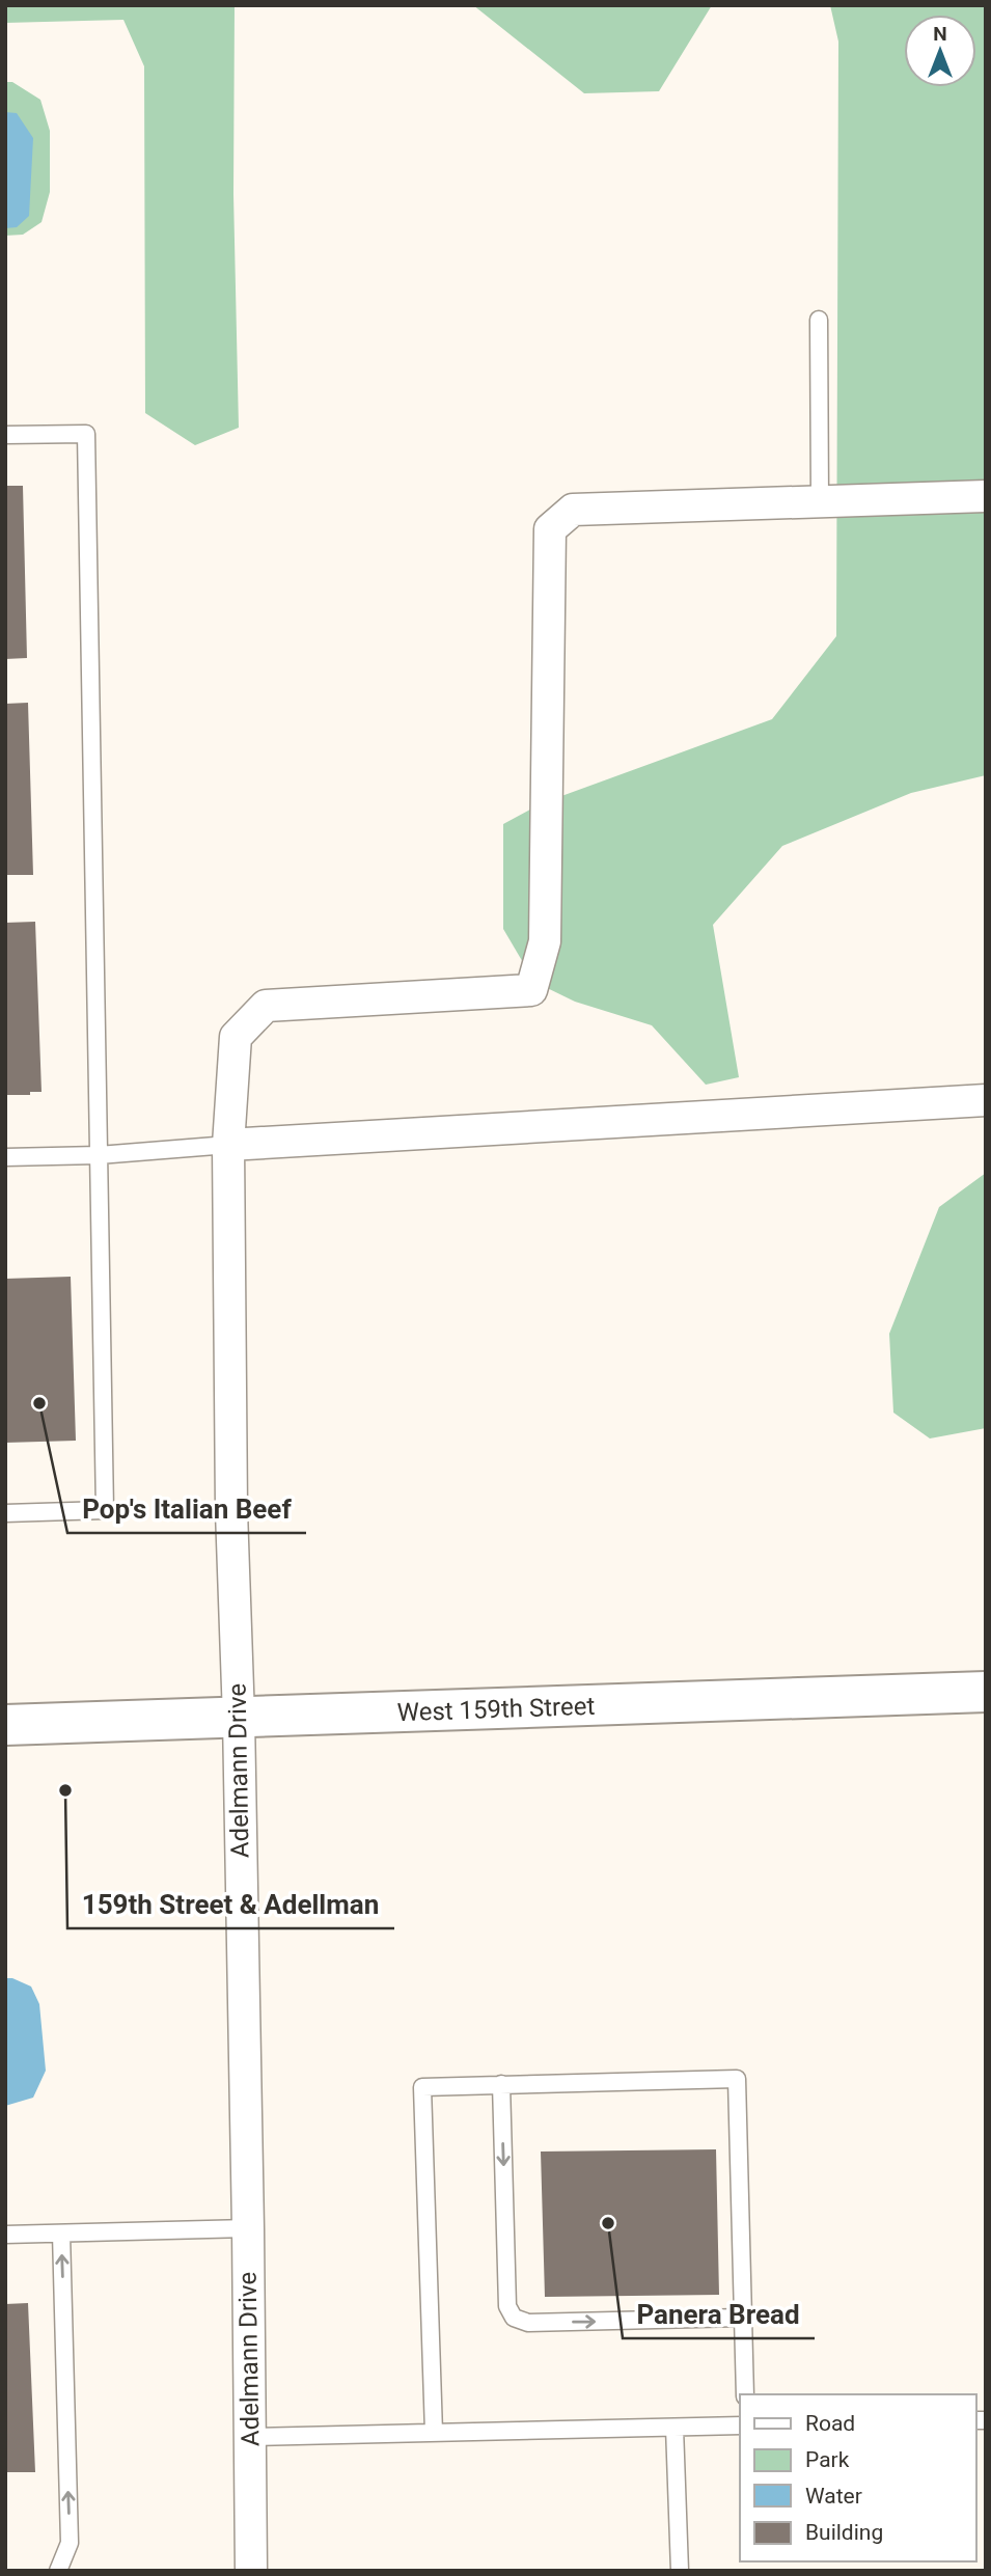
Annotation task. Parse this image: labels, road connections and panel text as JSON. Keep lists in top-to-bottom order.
{
  "streets": {
    "main road": ["West 159th Street"],
    "street": ["Adelmann Drive"]
  },
  "crossings": [
    ["West 159th Street", "Adelmann Drive"]
  ],
  "places": ["Pop's Italian Beef", "159th Street & Adellman", "Panera Bread"],
  "legend": [
    "Road",
    "Park",
    "Water",
    "Building"
  ],
  "north": "top"
}
